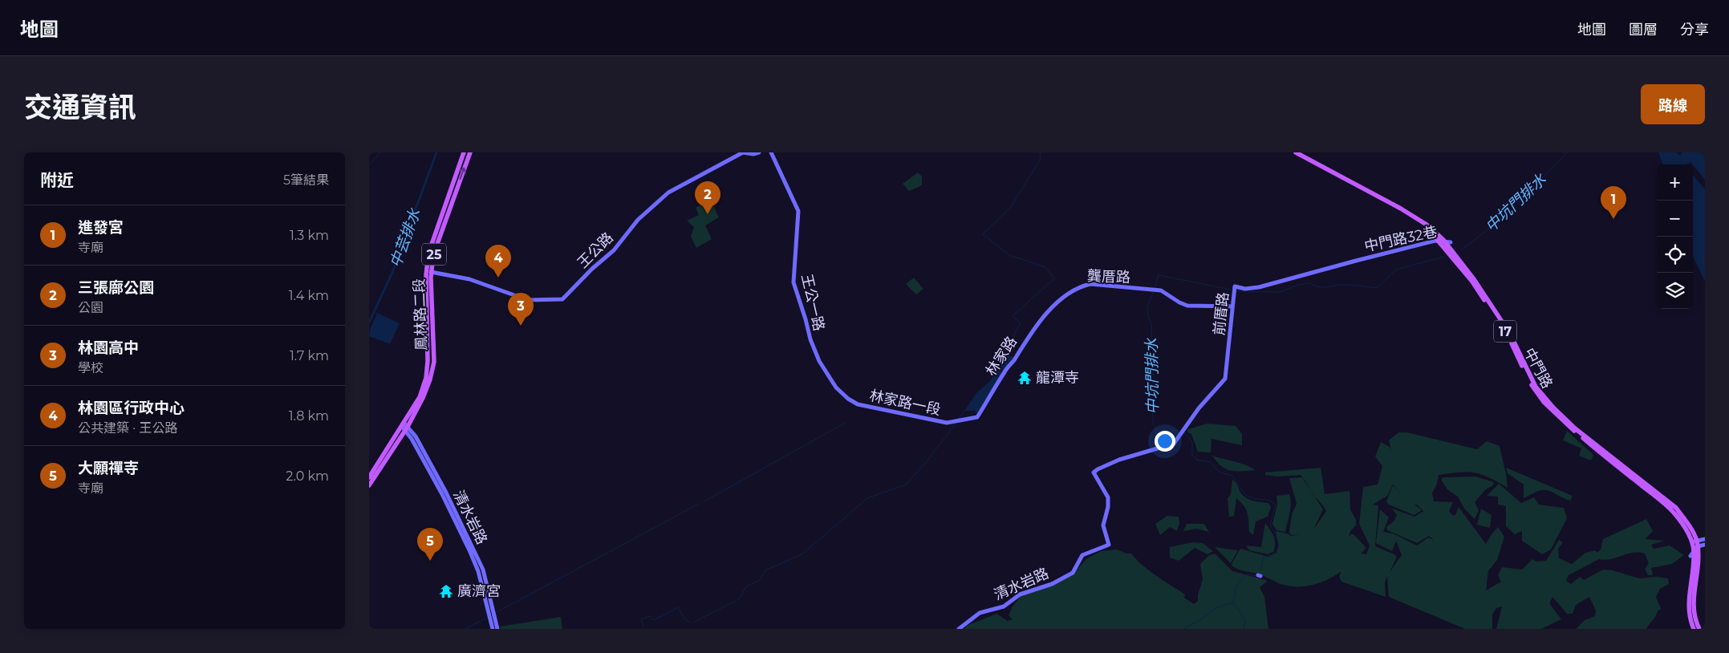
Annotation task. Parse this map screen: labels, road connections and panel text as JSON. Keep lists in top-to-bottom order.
{
  "streets": {
    "main road": [
      "25",
      "鳳林路二段",
      "17",
      "中門路"
    ],
    "street": [
      "中門路32巷",
      "王公路",
      "龔厝路",
      "王公一路",
      "前厝路",
      "林家路",
      "林家路一段",
      "清水岩路"
    ]
  },
  "crossings": [
    ["中門路32巷", "前厝路"],
    ["中門路32巷", "中門路"],
    ["王公路", "鳳林路二段"],
    ["25", "鳳林路二段"],
    ["25", "清水岩路"],
    ["龔厝路", "前厝路"],
    ["龔厝路", "林家路"],
    ["王公一路", "林家路一段"],
    ["前厝路", "清水岩路"],
    ["鳳林路二段", "清水岩路"],
    ["17", "中門路"],
    ["林家路", "林家路一段"]
  ],
  "water": ["中坑門排水", "中芸排水"],
  "places": {
    "temple": ["龍潭寺", "廣濟宮"]
  },
  "page": {
    "header": "地圖",
    "nav": ["地圖", "圖層", "分享"],
    "title": "交通資訊",
    "buttons": "路線",
    "heading": ["附近", "5筆結果"],
    "map_buttons": ["+", "−"],
    "pins": [
      "2",
      "1",
      "4",
      "3",
      "5"
    ],
    "list": [
      {
        "mark": "1",
        "name": "進發宮",
        "note": "寺廟",
        "value": "1.3 km"
      },
      {
        "mark": "2",
        "name": "三張廍公園",
        "note": "公園",
        "value": "1.4 km"
      },
      {
        "mark": "3",
        "name": "林園高中",
        "note": "學校",
        "value": "1.7 km"
      },
      {
        "mark": "4",
        "name": "林園區行政中心",
        "note": "公共建築 · 王公路",
        "value": "1.8 km"
      },
      {
        "mark": "5",
        "name": "大願禪寺",
        "note": "寺廟",
        "value": "2.0 km"
      }
    ]
  }
}
